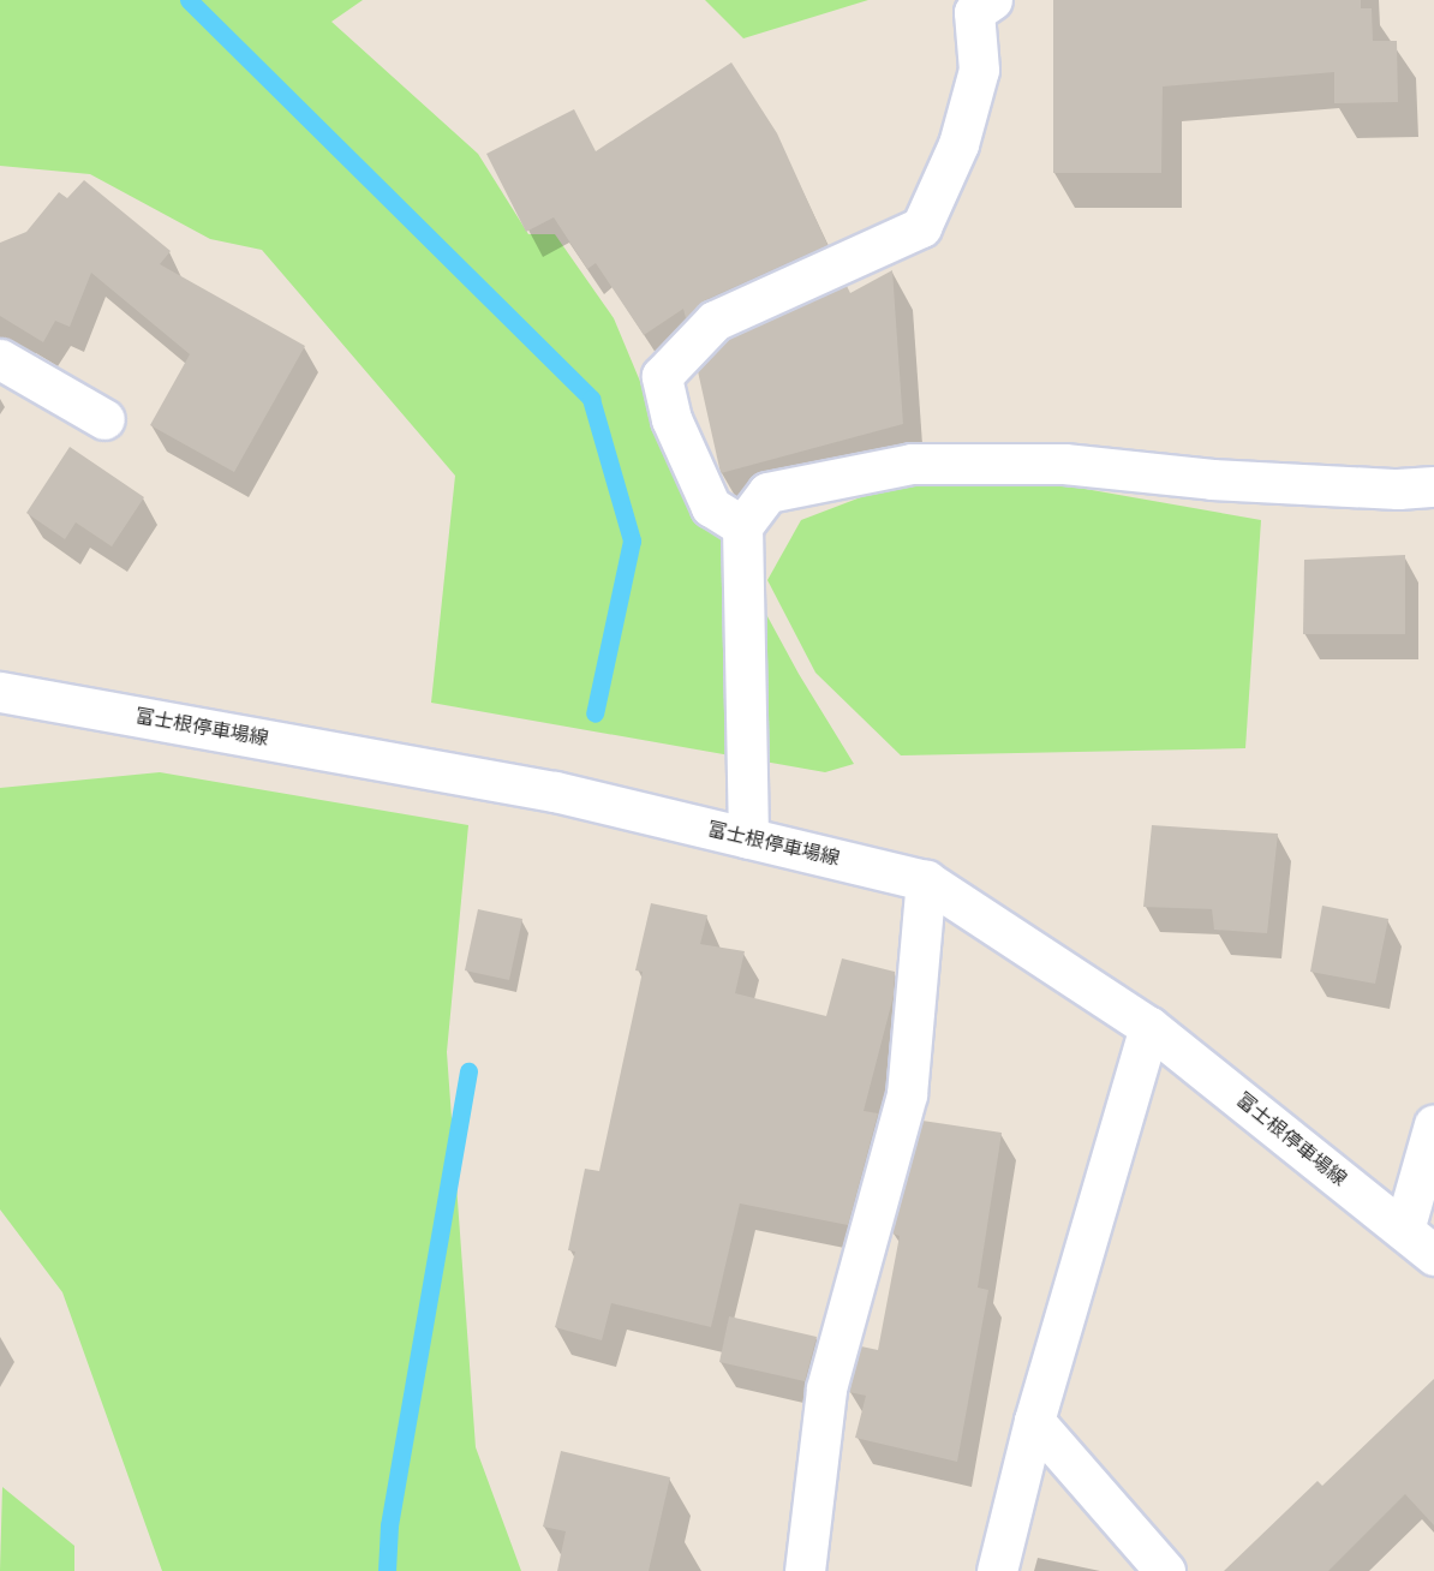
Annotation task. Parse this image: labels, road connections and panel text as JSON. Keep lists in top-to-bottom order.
{
  "streets": {
    "street": ["富士根停車場線"]
  }
}
